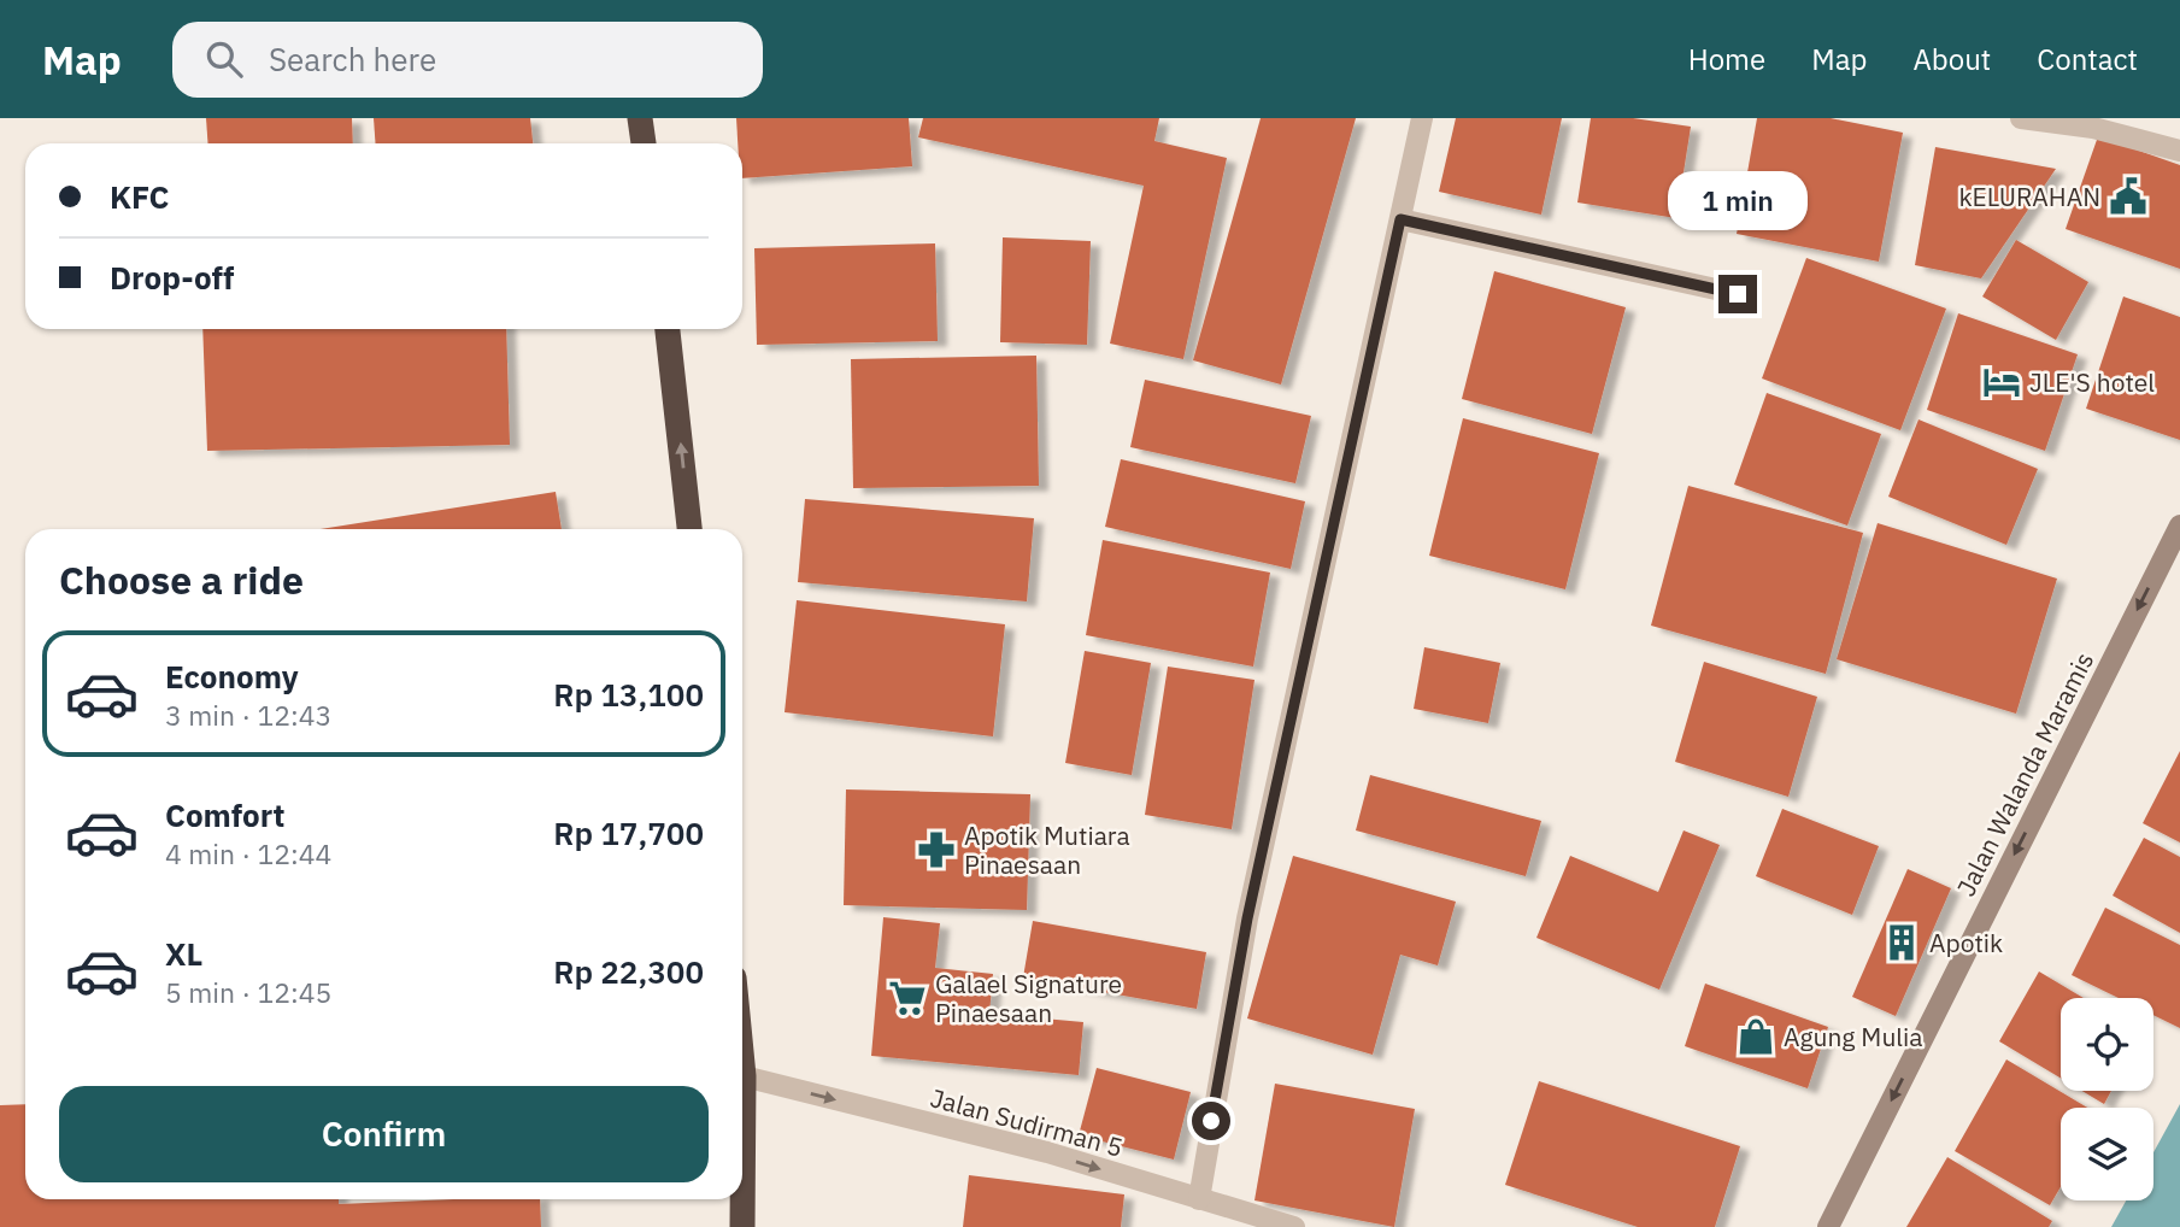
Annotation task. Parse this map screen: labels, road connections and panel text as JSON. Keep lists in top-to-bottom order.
{
  "streets": {
    "street": ["Jalan Walanda Maramis", "Jalan Sudirman 5"]
  },
  "one_way": ["Jalan Walanda Maramis", "Jalan Sudirman 5"],
  "places": {
    "public building": ["kELURAHAN"],
    "hotel": ["JLE'S hotel"],
    "pharmacy": ["Apotik Mutiara Pinaesaan"],
    "building": ["Apotik"],
    "supermarket": ["Galael Signature Pinaesaan"],
    "shop": ["Agung Mulia"]
  },
  "page": {
    "header": "Map",
    "search": "Search here",
    "nav": [
      "Home",
      "Map",
      "About",
      "Contact"
    ],
    "banner": ["KFC", "Drop-off"],
    "bubble": "1 min",
    "heading": "Choose a ride",
    "list": [
      {
        "name": "Economy",
        "note": "3 min · 12:43",
        "value": "Rp 13,100"
      },
      {
        "name": "Comfort",
        "note": "4 min · 12:44",
        "value": "Rp 17,700"
      },
      {
        "name": "XL",
        "note": "5 min · 12:45",
        "value": "Rp 22,300"
      }
    ],
    "buttons": "Confirm"
  }
}
